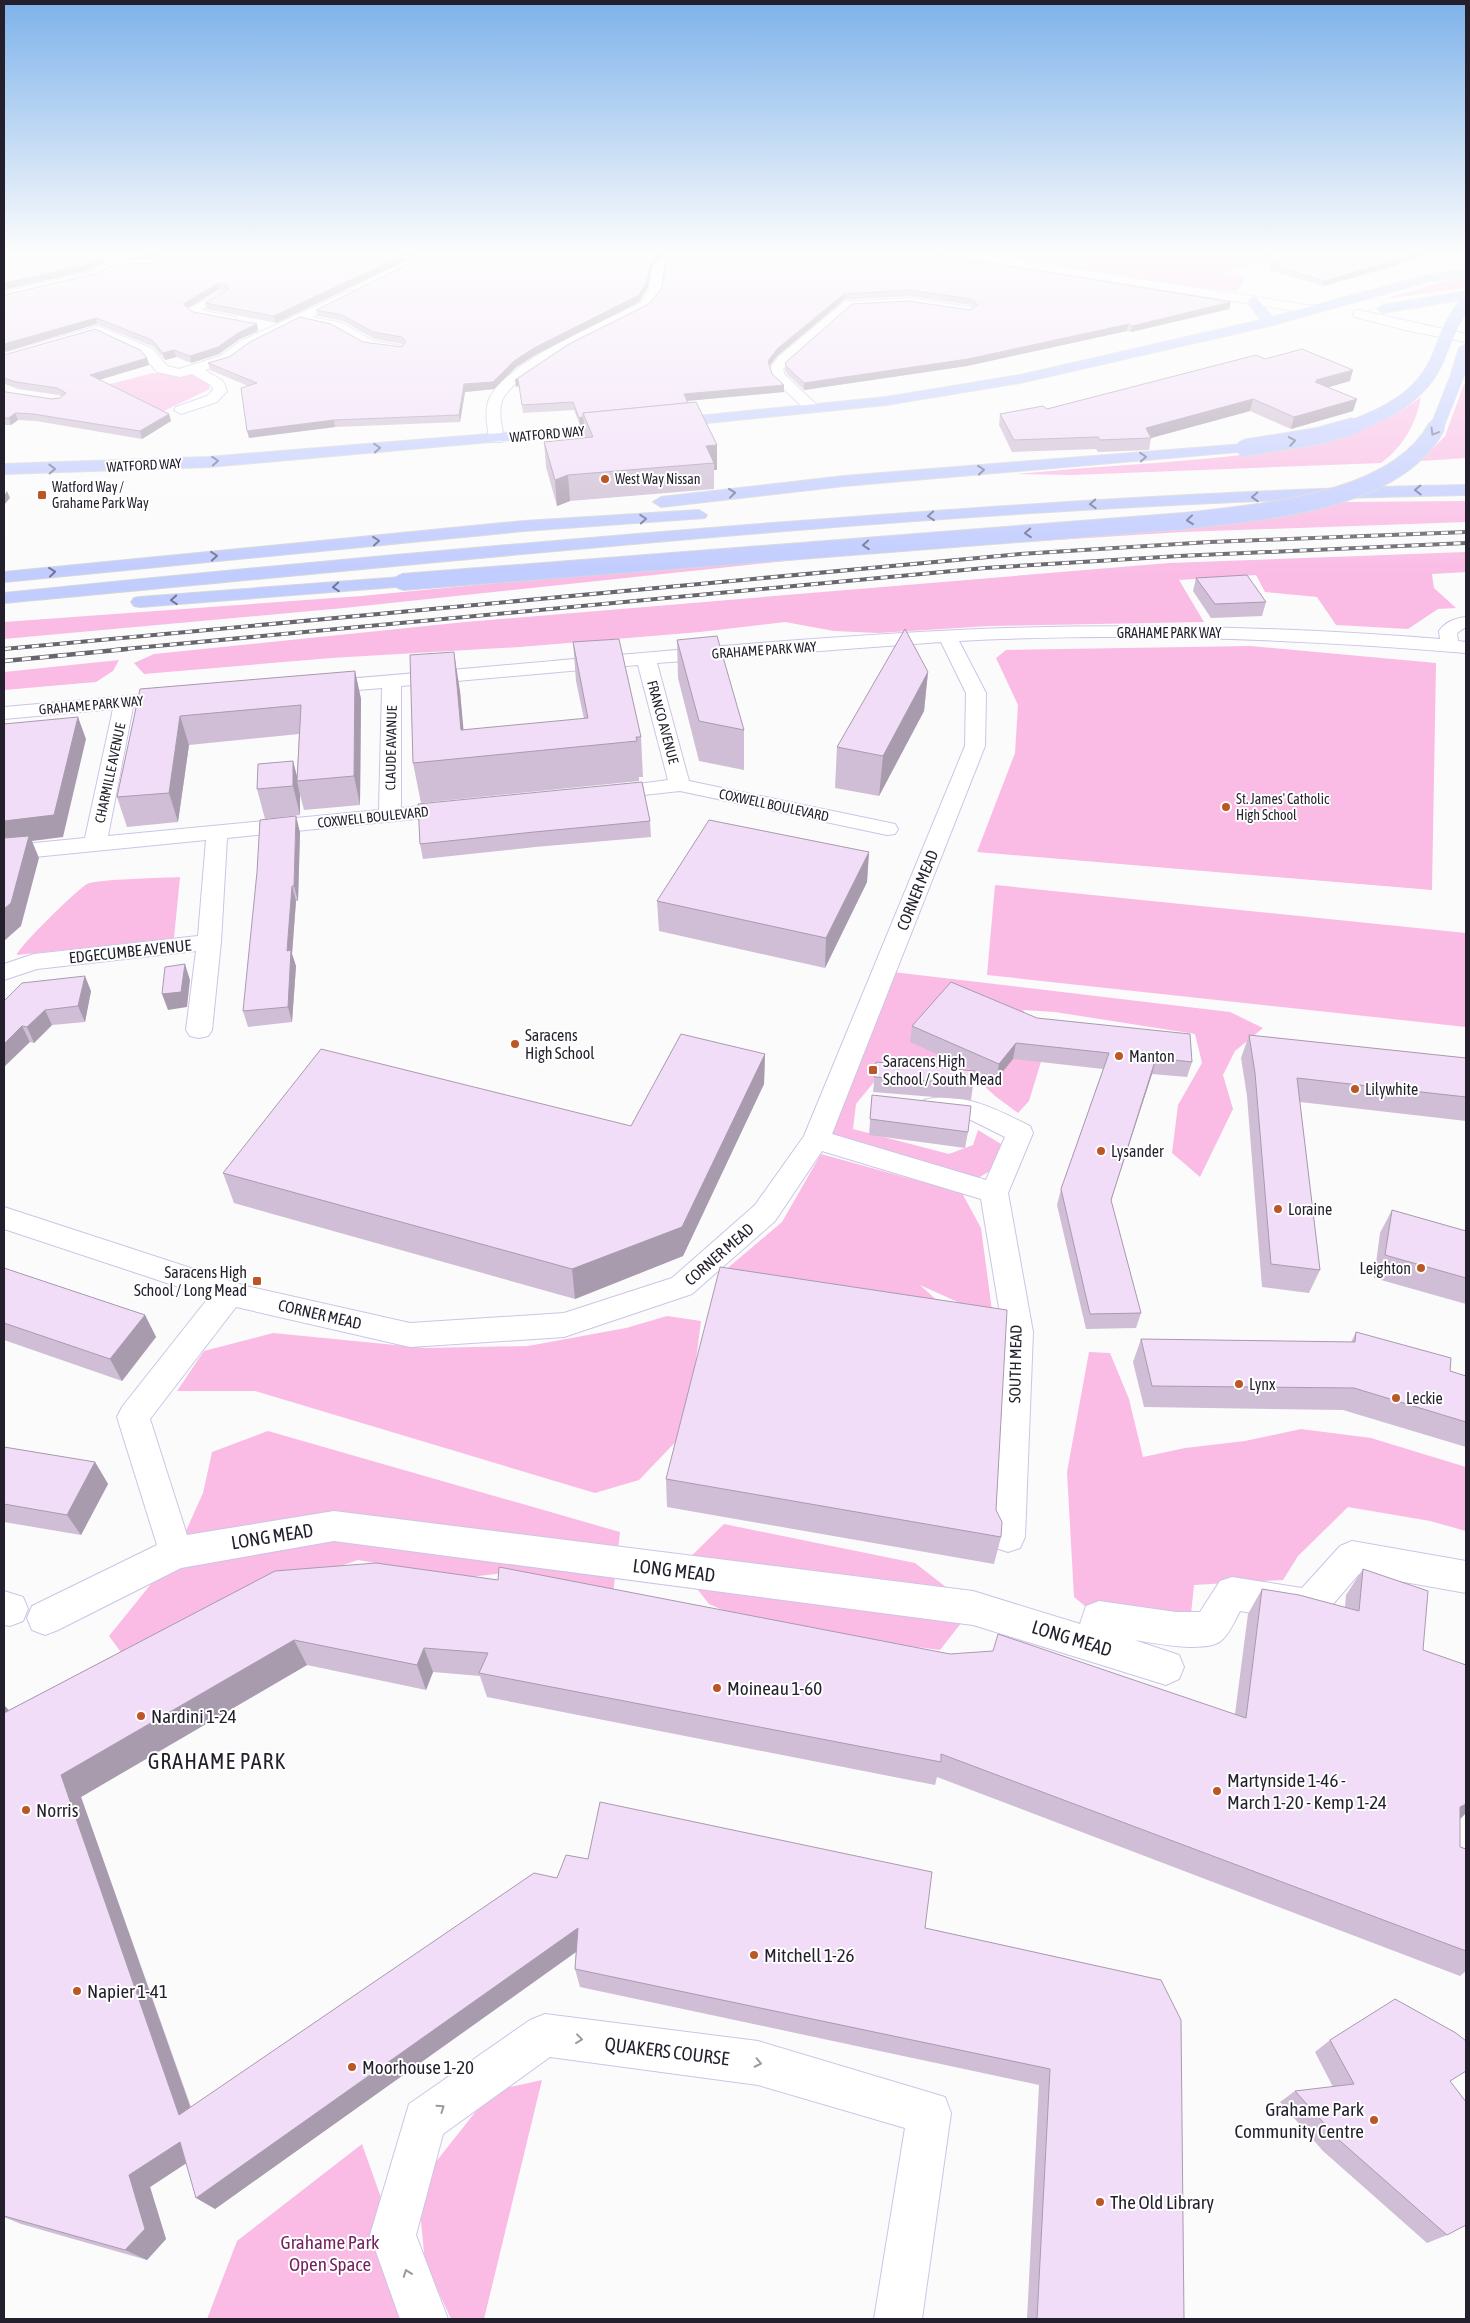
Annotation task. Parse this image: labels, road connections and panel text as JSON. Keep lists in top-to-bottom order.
{
  "streets": {
    "highway": ["WATFORD WAY"],
    "street": [
      "GRAHAME PARK WAY",
      "FRANCO AVENUE",
      "CLAUDE AVANUE",
      "CHARMILLE AVENUE",
      "COXWELL BOULEVARD",
      "CORNER MEAD",
      "EDGECUMBE AVENUE",
      "SOUTH MEAD",
      "LONG MEAD",
      "QUAKERS COURSE"
    ]
  },
  "crossings": [
    ["GRAHAME PARK WAY", "FRANCO AVENUE"],
    ["GRAHAME PARK WAY", "CLAUDE AVANUE"],
    ["GRAHAME PARK WAY", "CHARMILLE AVENUE"],
    ["GRAHAME PARK WAY", "CORNER MEAD"],
    ["FRANCO AVENUE", "COXWELL BOULEVARD"],
    ["CLAUDE AVANUE", "COXWELL BOULEVARD"],
    ["CHARMILLE AVENUE", "COXWELL BOULEVARD"],
    ["COXWELL BOULEVARD", "EDGECUMBE AVENUE"]
  ],
  "districts": ["GRAHAME PARK"],
  "parks": ["Grahame Park Open Space"],
  "places": {
    "other": [
      "West Way Nissan",
      "St. James' Catholic High School",
      "Saracens High School",
      "Manton",
      "Lilywhite",
      "Lysander",
      "Loraine",
      "Leighton",
      "Lynx",
      "Leckie",
      "Moineau 1-60",
      "Nardini 1-24",
      "Martynside 1-46 - March 1-20 - Kemp 1-24",
      "Norris",
      "Mitchell 1-26",
      "Napier 1-41",
      "Moorhouse 1-20",
      "Grahame Park Community Centre",
      "The Old Library"
    ],
    "transit": ["Watford Way / Grahame Park Way", "Saracens High School / South Mead", "Saracens High School / Long Mead"]
  }
}
